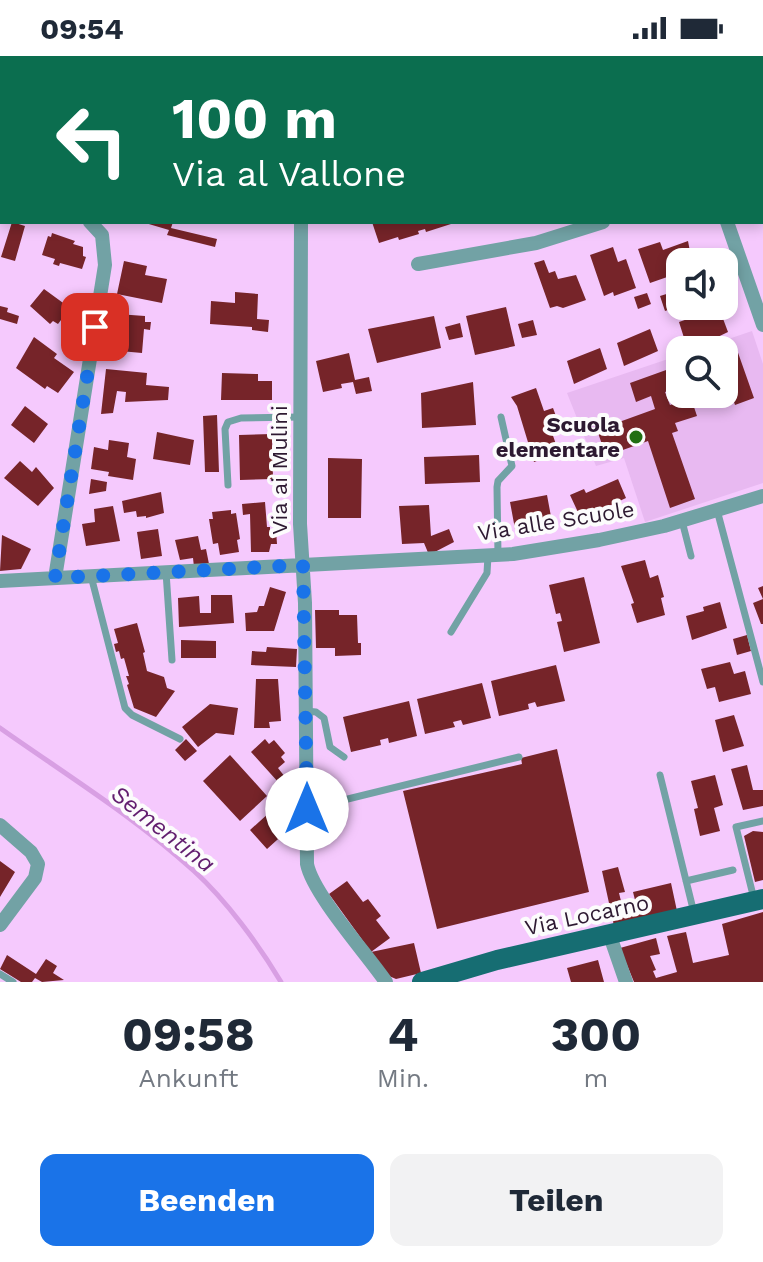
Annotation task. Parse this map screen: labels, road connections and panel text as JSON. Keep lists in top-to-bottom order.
{
  "streets": {
    "main road": ["Via Locarno"],
    "street": ["Via ai Mulini", "Via alle Scuole"]
  },
  "crossings": [
    ["Via ai Mulini", "Via alle Scuole"]
  ],
  "water": ["Sementina"],
  "places": ["Scuola elementare"],
  "page": {
    "status": "09:54",
    "turn": ["100 m", "Via al Vallone"],
    "eta": [
      "09:58",
      "Ankunft",
      "4",
      "Min.",
      "300",
      "m"
    ],
    "buttons": ["Beenden", "Teilen"]
  }
}
